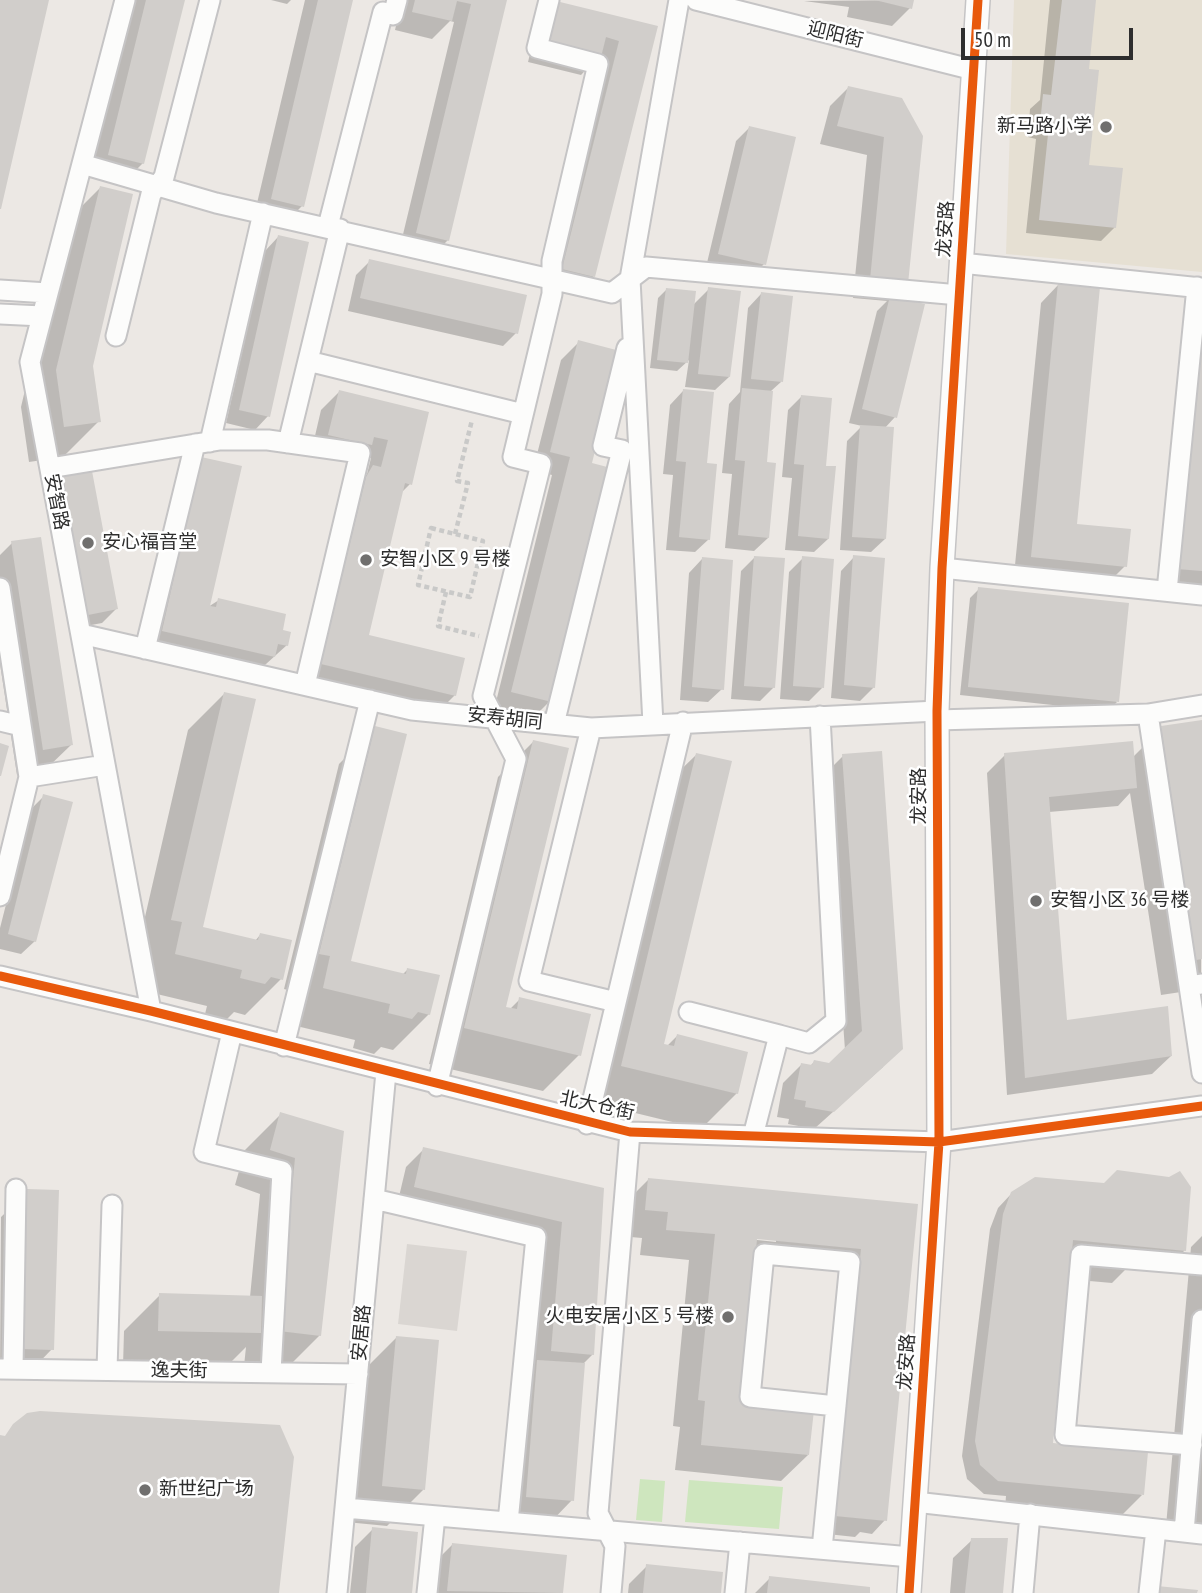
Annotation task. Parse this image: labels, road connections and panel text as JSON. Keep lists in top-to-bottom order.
{
  "streets": {
    "street": [
      "迎阳街",
      "龙安路",
      "安智路",
      "安寿胡同",
      "北大仓街",
      "安居路",
      "逸夫街"
    ]
  },
  "crossings": [
    ["迎阳街", "龙安路"],
    ["龙安路", "安寿胡同"],
    ["龙安路", "北大仓街"],
    ["安智路", "安寿胡同"],
    ["安智路", "北大仓街"],
    ["北大仓街", "安居路"],
    ["安居路", "逸夫街"]
  ],
  "places": [
    "新马路小学",
    "安心福音堂",
    "安智小区 9 号楼",
    "安智小区 36 号楼",
    "火电安居小区 5 号楼",
    "新世纪广场"
  ],
  "scale_bar": "50 m"
}
